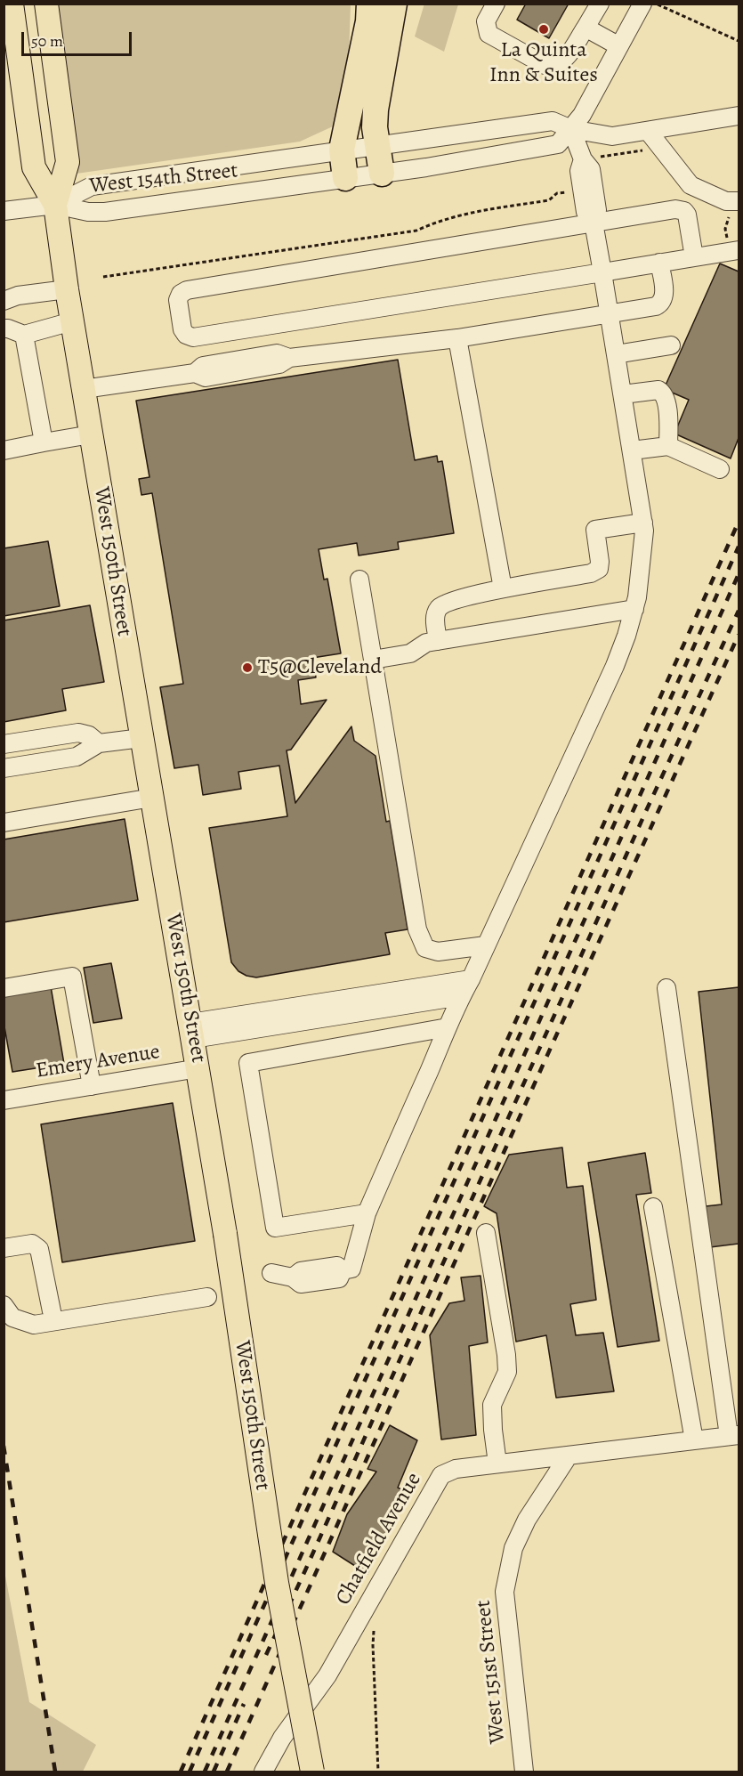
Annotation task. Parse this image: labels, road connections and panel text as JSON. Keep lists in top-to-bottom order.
{
  "streets": {
    "main road": ["West 150th Street"],
    "street": [
      "West 154th Street",
      "Emery Avenue",
      "Chatfield Avenue",
      "West 151st Street"
    ]
  },
  "crossings": [
    ["West 154th Street", "West 150th Street"],
    ["West 150th Street", "Emery Avenue"],
    ["Chatfield Avenue", "West 151st Street"]
  ],
  "places": ["La Quinta Inn & Suites", "T5@Cleveland"],
  "scale_bar": "50 m"
}
